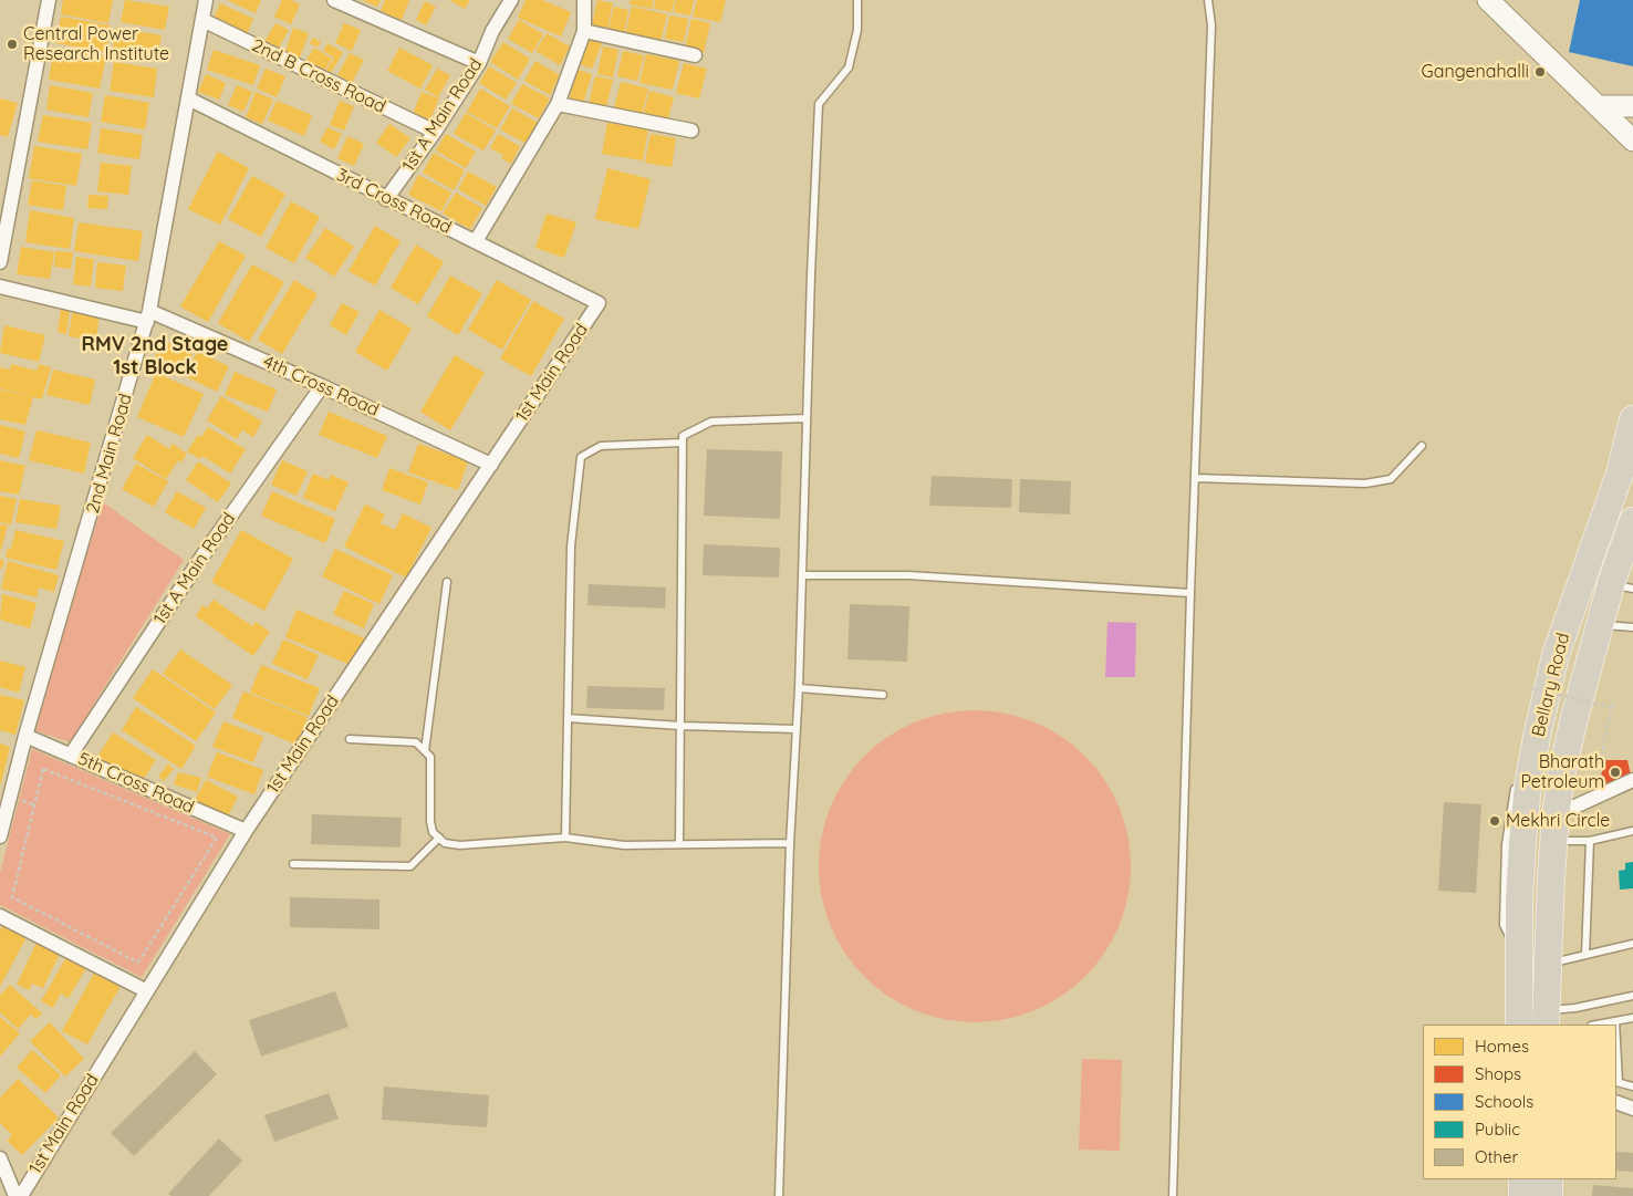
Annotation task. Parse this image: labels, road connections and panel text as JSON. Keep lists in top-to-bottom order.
{
  "streets": {
    "highway": ["Bellary Road"],
    "street": [
      "2nd B Cross Road",
      "1st A Main Road",
      "3rd Cross Road",
      "1st Main Road",
      "4th Cross Road",
      "2nd Main Road",
      "5th Cross Road"
    ]
  },
  "crossings": [
    ["2nd B Cross Road", "1st A Main Road"],
    ["2nd B Cross Road", "2nd Main Road"],
    ["1st A Main Road", "3rd Cross Road"],
    ["1st A Main Road", "4th Cross Road"],
    ["1st A Main Road", "5th Cross Road"],
    ["3rd Cross Road", "1st Main Road"],
    ["3rd Cross Road", "2nd Main Road"],
    ["1st Main Road", "4th Cross Road"],
    ["1st Main Road", "5th Cross Road"],
    ["4th Cross Road", "2nd Main Road"],
    ["2nd Main Road", "5th Cross Road"]
  ],
  "districts": ["RMV 2nd Stage 1st Block"],
  "places": [
    "Central Power Research Institute",
    "Gangenahalli",
    "Bharath Petroleum",
    "Mekhri Circle"
  ],
  "legend": [
    "Homes",
    "Shops",
    "Schools",
    "Public",
    "Other"
  ]
}
